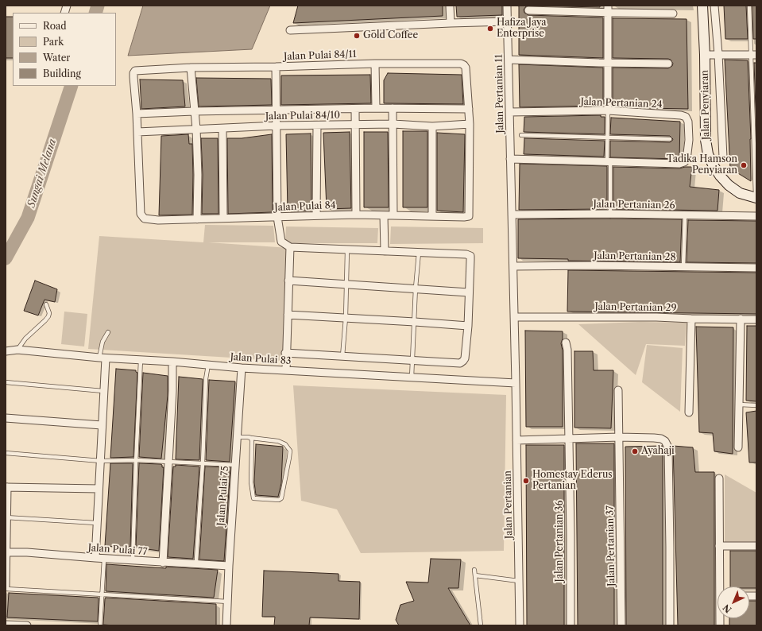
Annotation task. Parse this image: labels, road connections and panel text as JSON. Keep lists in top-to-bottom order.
{
  "streets": {
    "street": [
      "Jalan Pulai 84/11",
      "Jalan Pertanian 11",
      "Jalan Pertanian 24",
      "Jalan Penyiaran",
      "Jalan Pulai 84/10",
      "Jalan Pertanian 26",
      "Jalan Pulai 84",
      "Jalan Pertanian 28",
      "Jalan Pertanian 29",
      "Jalan Pulai 83",
      "Jalan Pulai 75",
      "Jalan Pertanian",
      "Jalan Pertanian 36",
      "Jalan Pertanian 37",
      "Jalan Pulai 77"
    ]
  },
  "crossings": [
    ["Jalan Pulai 84/11", "Jalan Pulai 84/10"],
    ["Jalan Pulai 84/11", "Jalan Pulai 84"],
    ["Jalan Pertanian 11", "Jalan Pertanian 24"],
    ["Jalan Pertanian 11", "Jalan Pertanian 26"],
    ["Jalan Pertanian 11", "Jalan Pertanian 28"],
    ["Jalan Pertanian 11", "Jalan Pertanian 29"],
    ["Jalan Pertanian 11", "Jalan Pulai 83"],
    ["Jalan Pertanian 11", "Jalan Pertanian"],
    ["Jalan Pulai 84/10", "Jalan Pulai 84"],
    ["Jalan Pulai 83", "Jalan Pulai 75"],
    ["Jalan Pulai 83", "Jalan Pertanian"],
    ["Jalan Pulai 75", "Jalan Pulai 77"]
  ],
  "water": ["Sungai Melana"],
  "places": [
    "Hafiza Jaya Enterprise",
    "Gold Coffee",
    "Tadika Hamson Penyiaran",
    "Ayahaji",
    "Homestay Ederus Pertanian"
  ],
  "legend": [
    "Road",
    "Park",
    "Water",
    "Building"
  ],
  "north": "bottom left"
}
